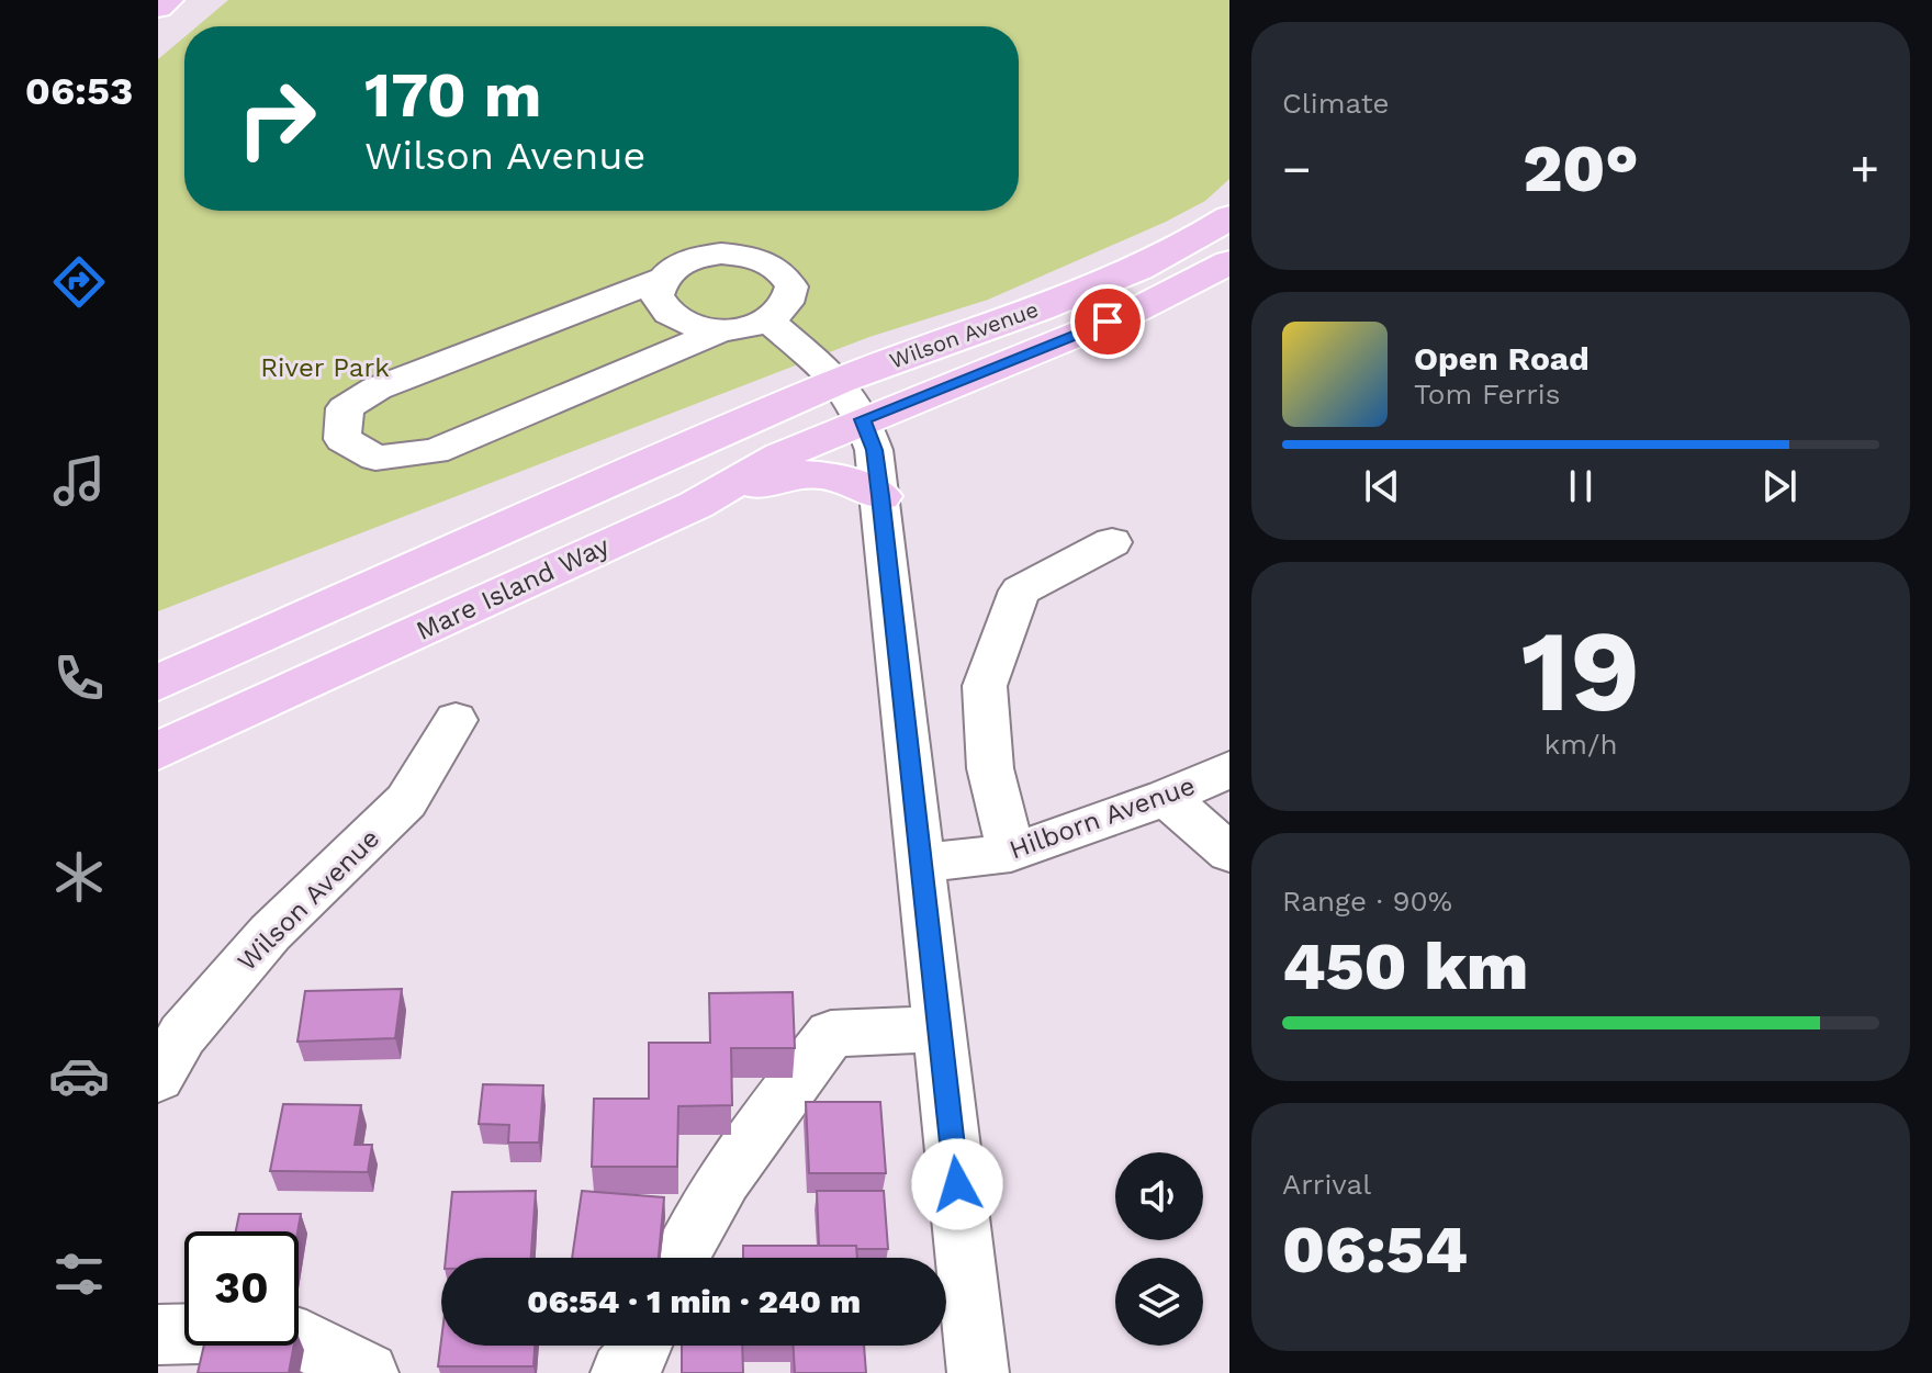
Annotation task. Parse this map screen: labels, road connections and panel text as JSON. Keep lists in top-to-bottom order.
{
  "streets": {
    "main road": ["Wilson Avenue", "Mare Island Way"],
    "street": ["Hilborn Avenue"]
  },
  "crossings": [
    ["Wilson Avenue", "Mare Island Way"]
  ],
  "parks": ["River Park"],
  "page": {
    "tabs": "06:53",
    "tile": [
      "Climate",
      ["19", "km/h"],
      ["Range · 90%", "450 km"],
      ["Arrival", "06:54"]
    ],
    "turn": ["170 m", "Wilson Avenue"],
    "heat": ["−", "20°", "+"],
    "song": ["Open Road", "Tom Ferris"],
    "limit": "30",
    "trip": "06:54 · 1 min · 240 m"
  }
}
